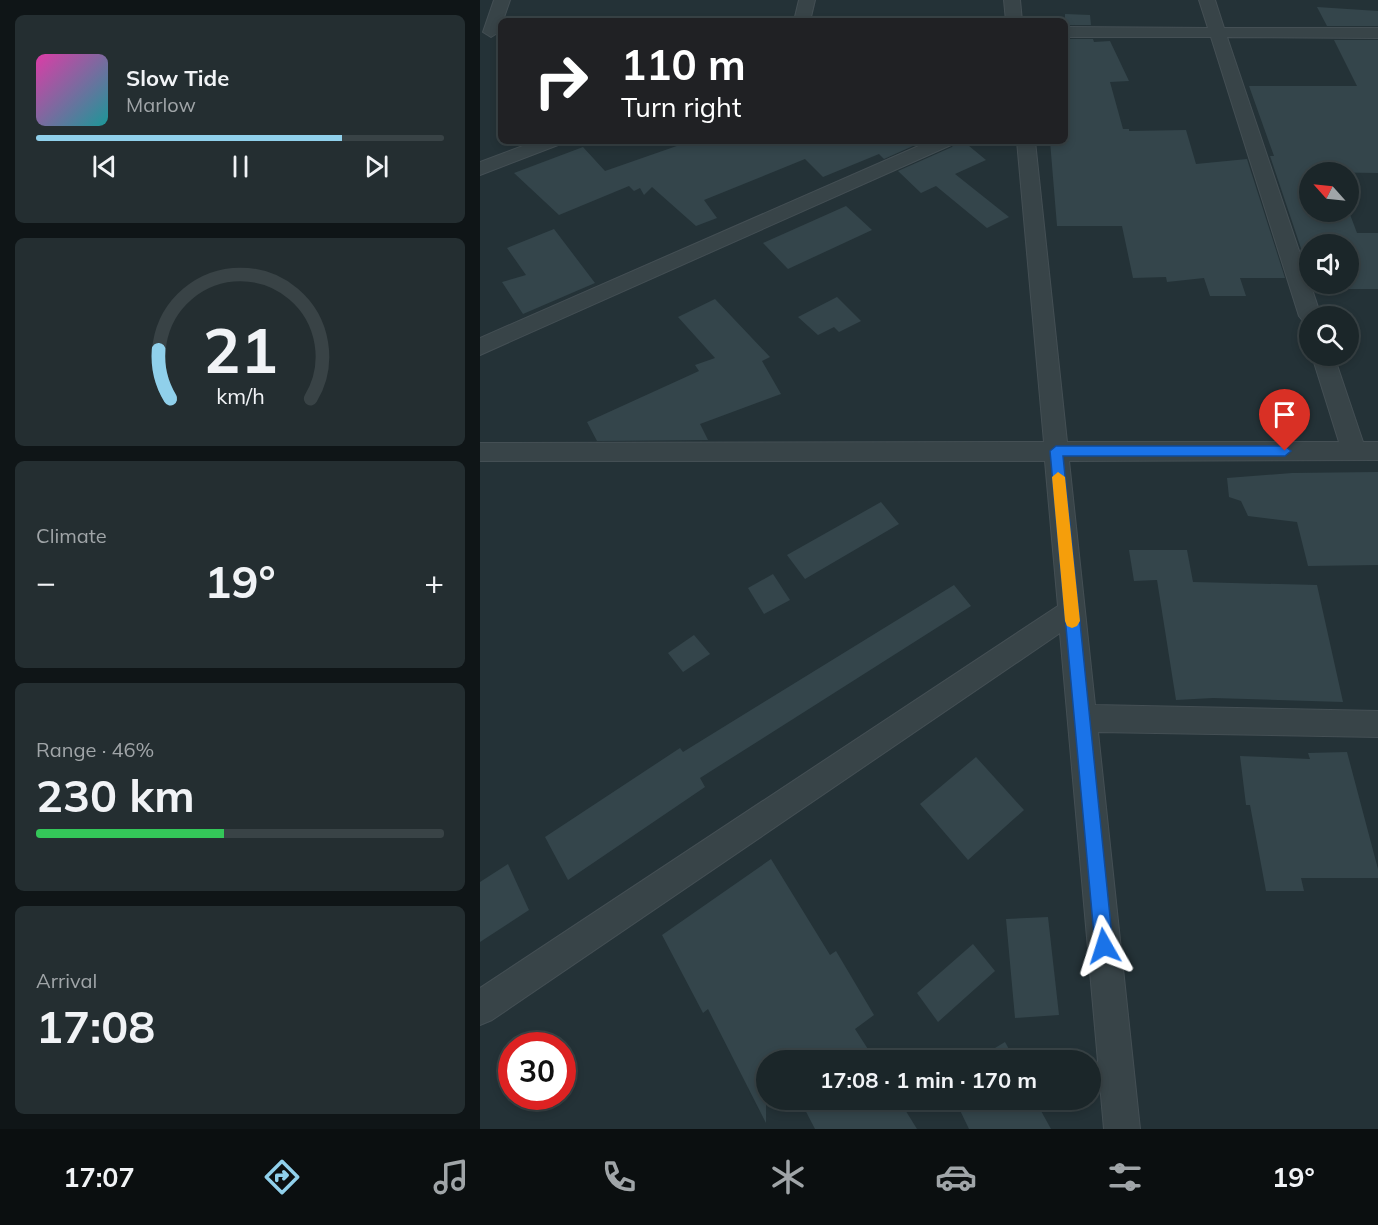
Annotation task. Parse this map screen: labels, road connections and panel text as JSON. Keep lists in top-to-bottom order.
{
  "north": "top left",
  "page": {
    "turn": ["110 m", "Turn right"],
    "song": ["Slow Tide", "Marlow"],
    "tile": [
      "Climate",
      ["Range · 46%", "230 km"],
      ["Arrival", "17:08"]
    ],
    "heat": ["−", "19°", "+"],
    "limit": "30",
    "trip": "17:08 · 1 min · 170 m",
    "tabs": ["17:07", "19°"],
    "gauge": ["21", "km/h"]
  }
}
